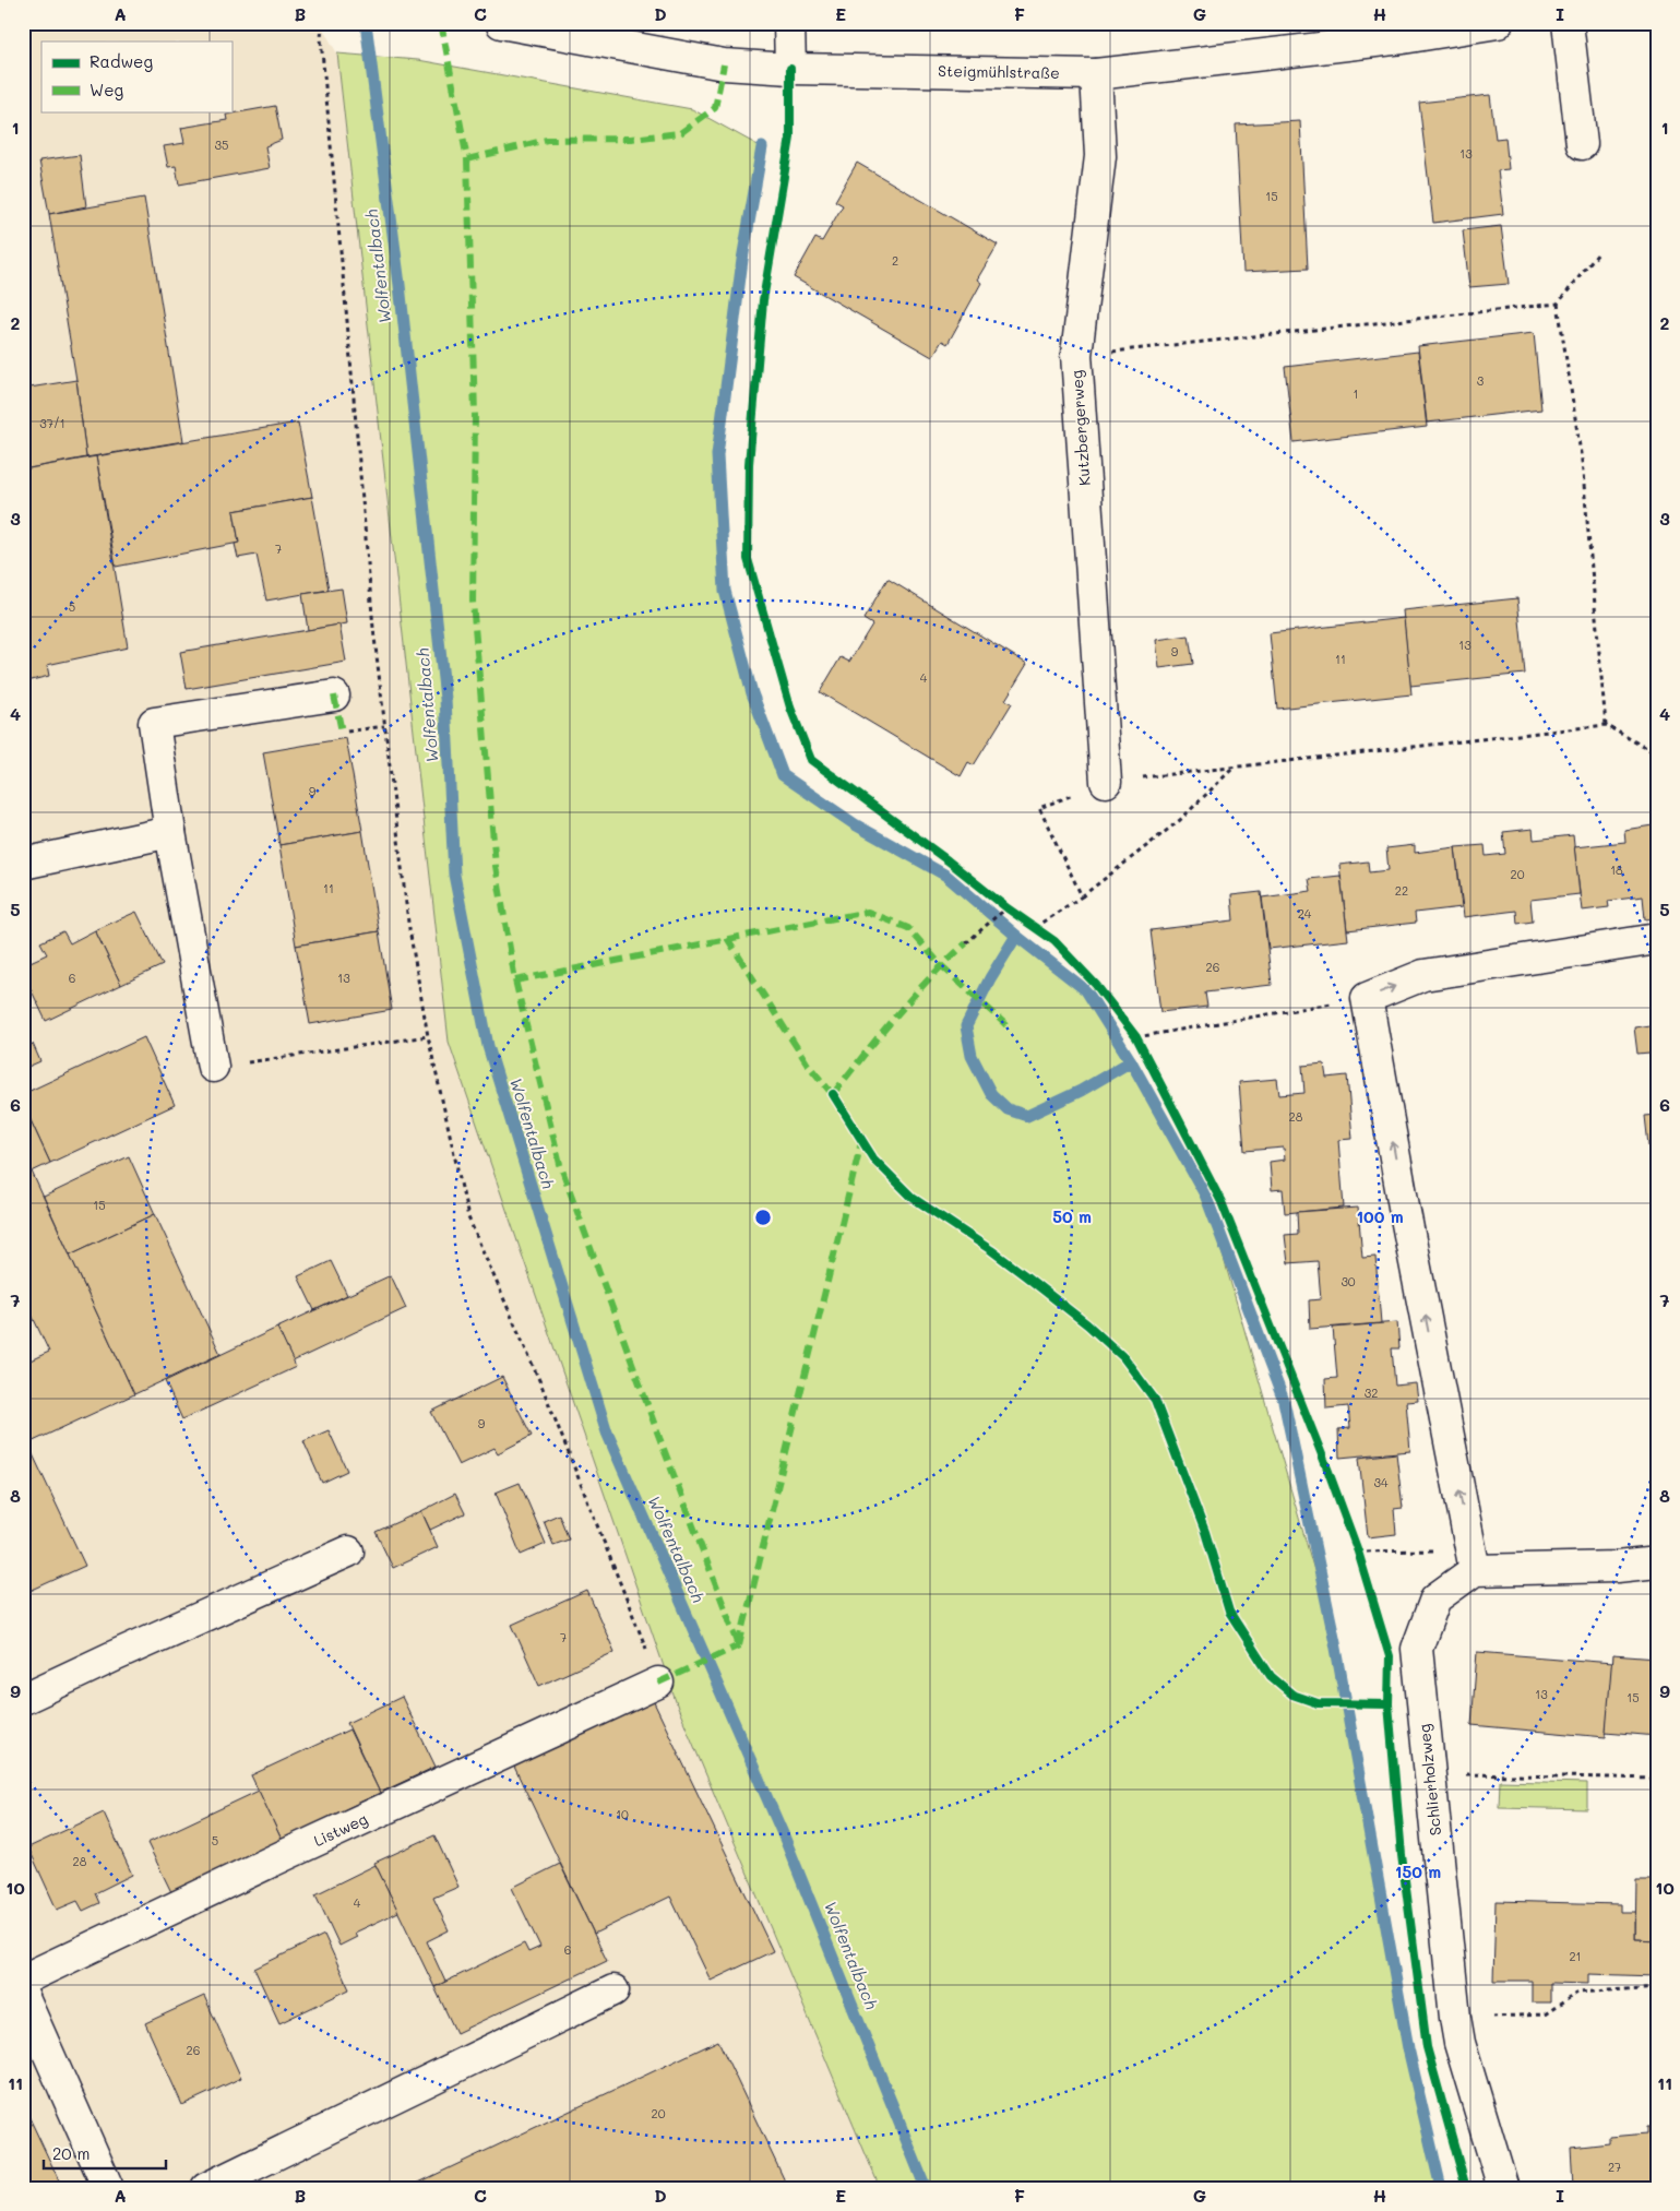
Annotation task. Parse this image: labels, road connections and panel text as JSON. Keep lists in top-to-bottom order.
{
  "streets": {
    "street": [
      "Steigmühlstraße",
      "Kutzbergerweg",
      "Schlierholzweg",
      "Listweg"
    ]
  },
  "crossings": [
    ["Steigmühlstraße", "Kutzbergerweg"]
  ],
  "water": ["Wolfentalbach"],
  "house_numbers": [
    "35",
    "13",
    "15",
    "2",
    "3",
    "1",
    "37/1",
    "7",
    "5",
    "13",
    "9",
    "11",
    "4",
    "9",
    "18",
    "20",
    "11",
    "22",
    "24",
    "26",
    "6",
    "13",
    "28",
    "15",
    "30",
    "32",
    "9",
    "34",
    "7",
    "13",
    "15",
    "10",
    "5",
    "28",
    "4",
    "6",
    "21",
    "26",
    "20",
    "27"
  ],
  "legend": ["Radweg", "Weg"],
  "scale_bar": "20 m",
  "grid": {
    "columns": [
      "A",
      "B",
      "C",
      "D",
      "E",
      "F",
      "G",
      "H",
      "I"
    ],
    "rows": [
      "1",
      "2",
      "3",
      "4",
      "5",
      "6",
      "7",
      "8",
      "9",
      "10",
      "11"
    ]
  },
  "rings": ["50 m", "100 m", "150 m"]
}
